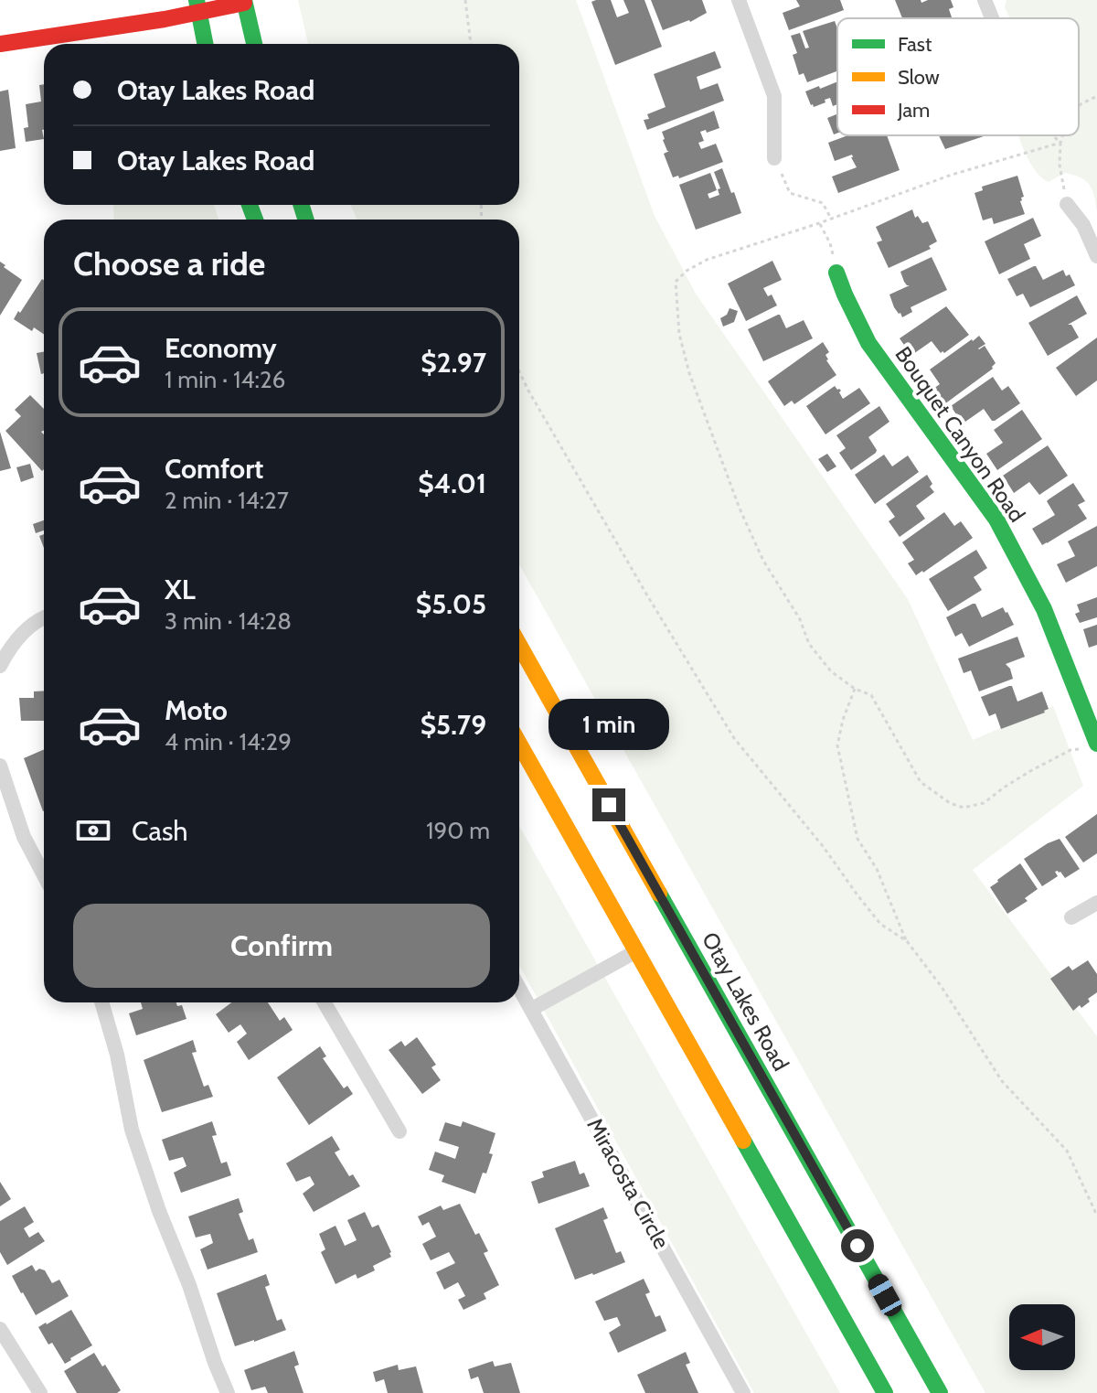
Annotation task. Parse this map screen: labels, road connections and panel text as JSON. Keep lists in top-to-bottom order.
{
  "streets": {
    "main road": ["Bouquet Canyon Road", "Otay Lakes Road"],
    "street": ["Miracosta Circle"]
  },
  "legend": ["Fast", "Slow", "Jam"],
  "north": "left",
  "page": {
    "banner": ["Otay Lakes Road", "Otay Lakes Road"],
    "heading": "Choose a ride",
    "list": [
      {
        "name": "Economy",
        "note": "1 min · 14:26",
        "value": "$2.97"
      },
      {
        "name": "Comfort",
        "note": "2 min · 14:27",
        "value": "$4.01"
      },
      {
        "name": "XL",
        "note": "3 min · 14:28",
        "value": "$5.05"
      },
      {
        "name": "Moto",
        "note": "4 min · 14:29",
        "value": "$5.79"
      }
    ],
    "bubble": "1 min",
    "pay": ["Cash", "190 m"],
    "buttons": "Confirm"
  }
}
